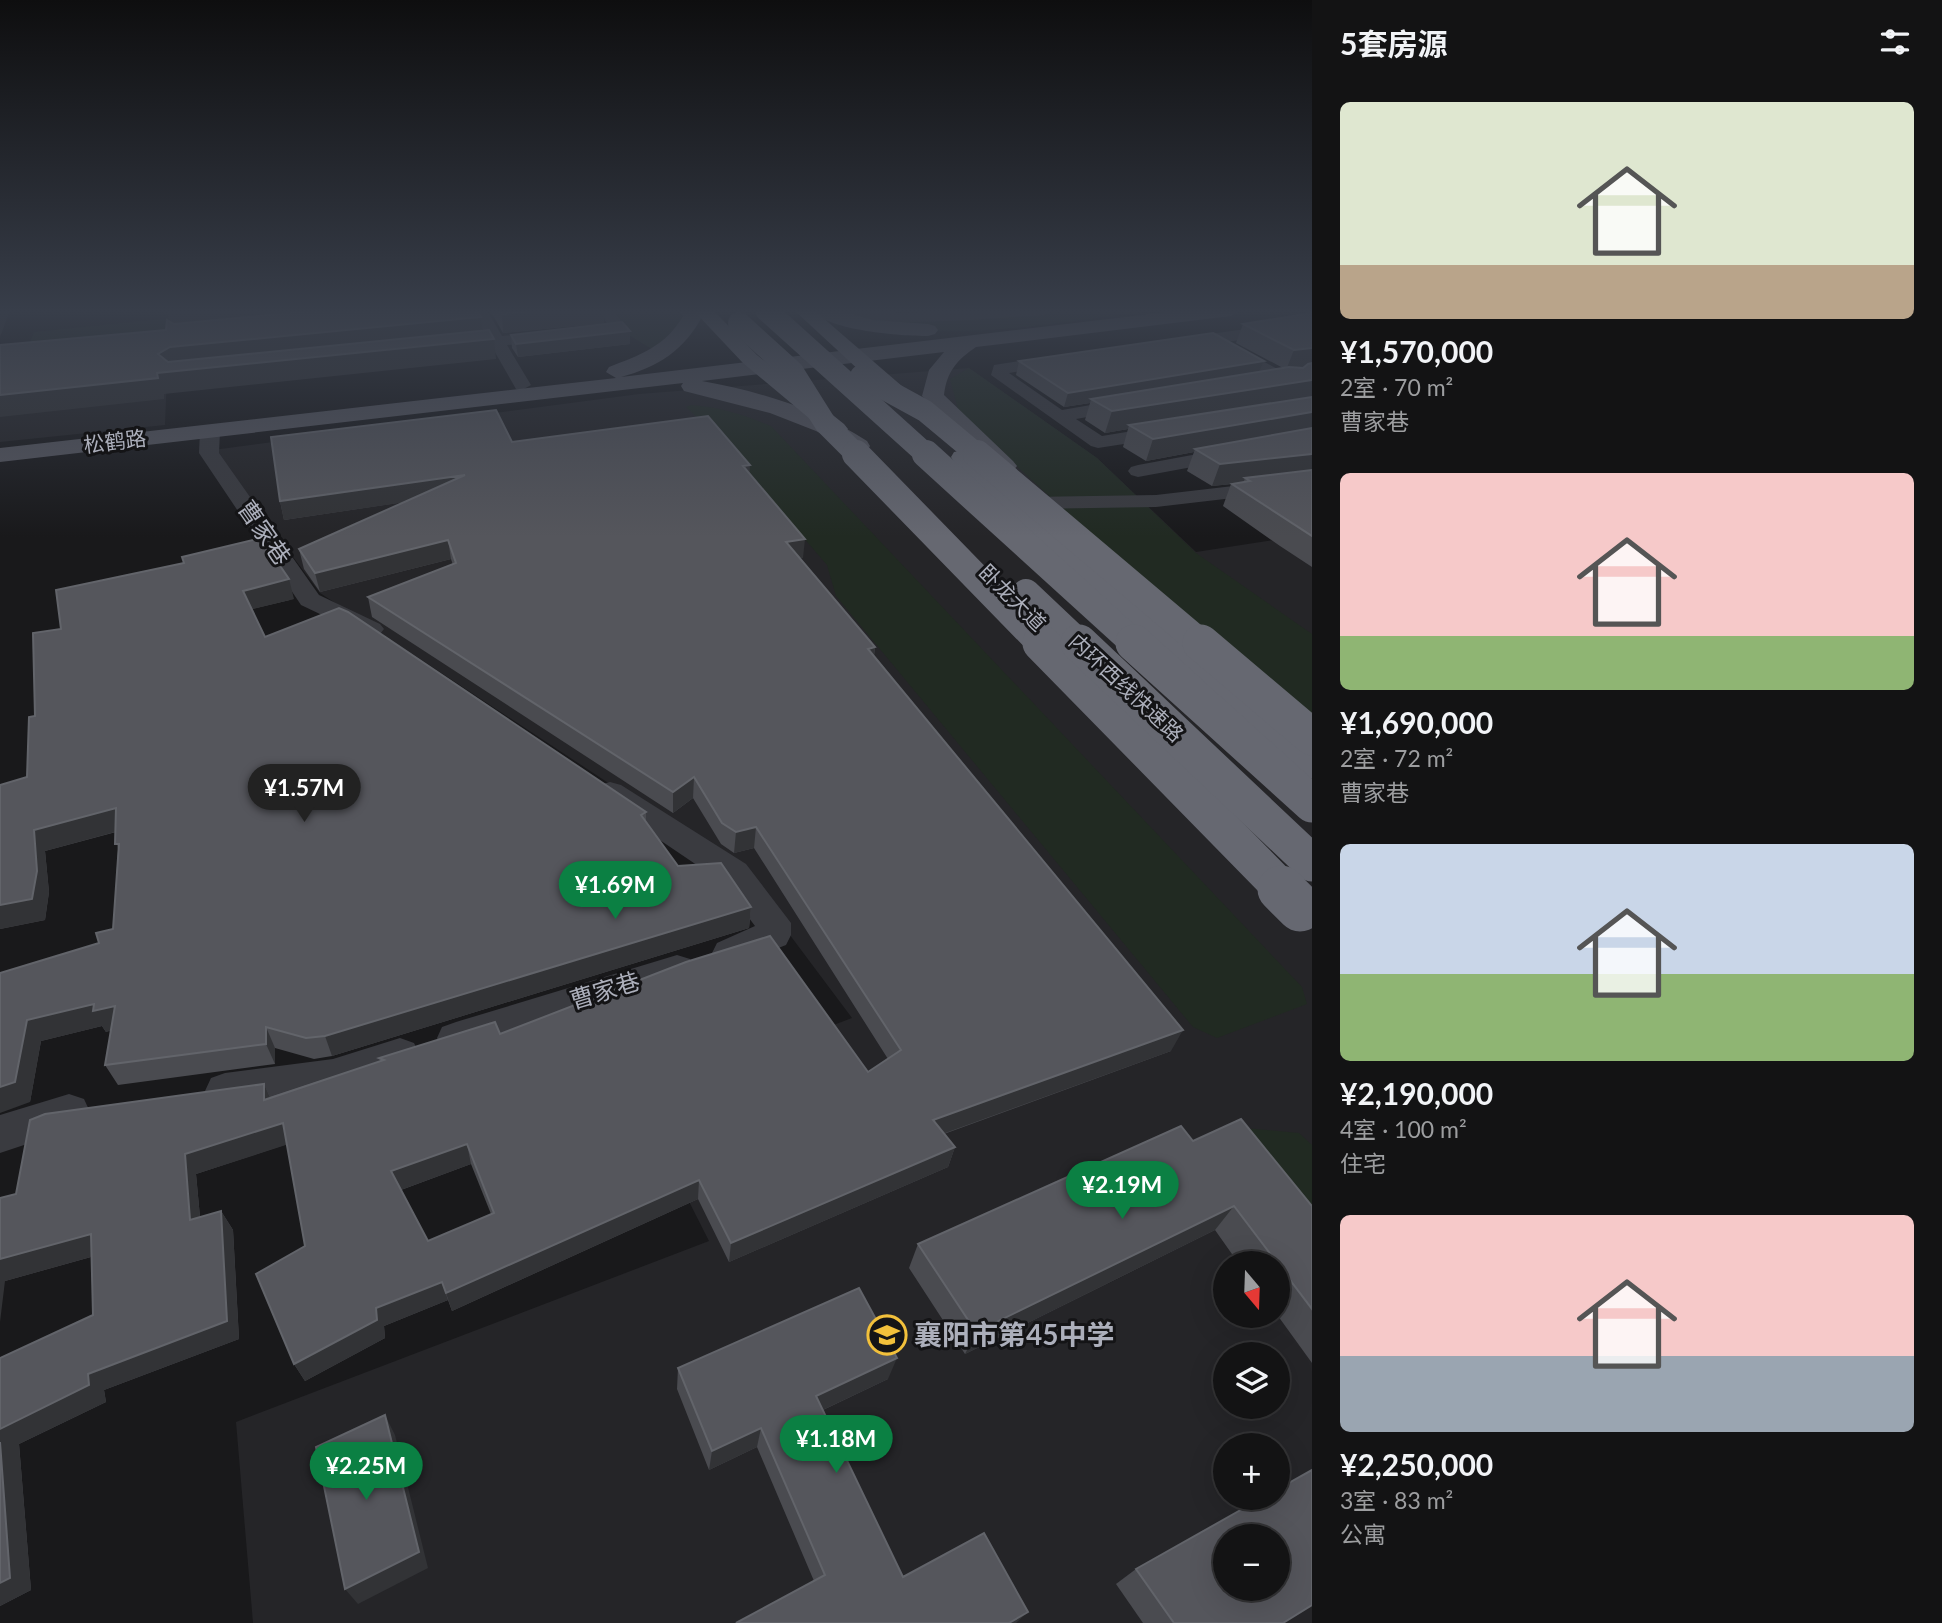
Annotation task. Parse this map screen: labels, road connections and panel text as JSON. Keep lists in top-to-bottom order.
{
  "streets": {
    "highway": ["卧龙大道", "内环西线快速路"],
    "main road": ["松鹤路"],
    "street": ["曹家巷"]
  },
  "crossings": [
    ["松鹤路", "曹家巷"]
  ],
  "places": {
    "school or university": ["襄阳市第45中学"]
  },
  "north": "bottom",
  "page": {
    "heading": "5套房源",
    "list": [
      {
        "name": "¥1,570,000",
        "note": "2室 · 70 m² · 曹家巷"
      },
      {
        "name": "¥1,690,000",
        "note": "2室 · 72 m² · 曹家巷"
      },
      {
        "name": "¥2,190,000",
        "note": "4室 · 100 m² · 住宅"
      },
      {
        "name": "¥2,250,000",
        "note": "3室 · 83 m² · 公寓"
      }
    ],
    "price": [
      "¥1.57M",
      "¥1.69M",
      "¥2.19M",
      "¥1.18M",
      "¥2.25M"
    ],
    "map_buttons": ["+", "−"]
  }
}
